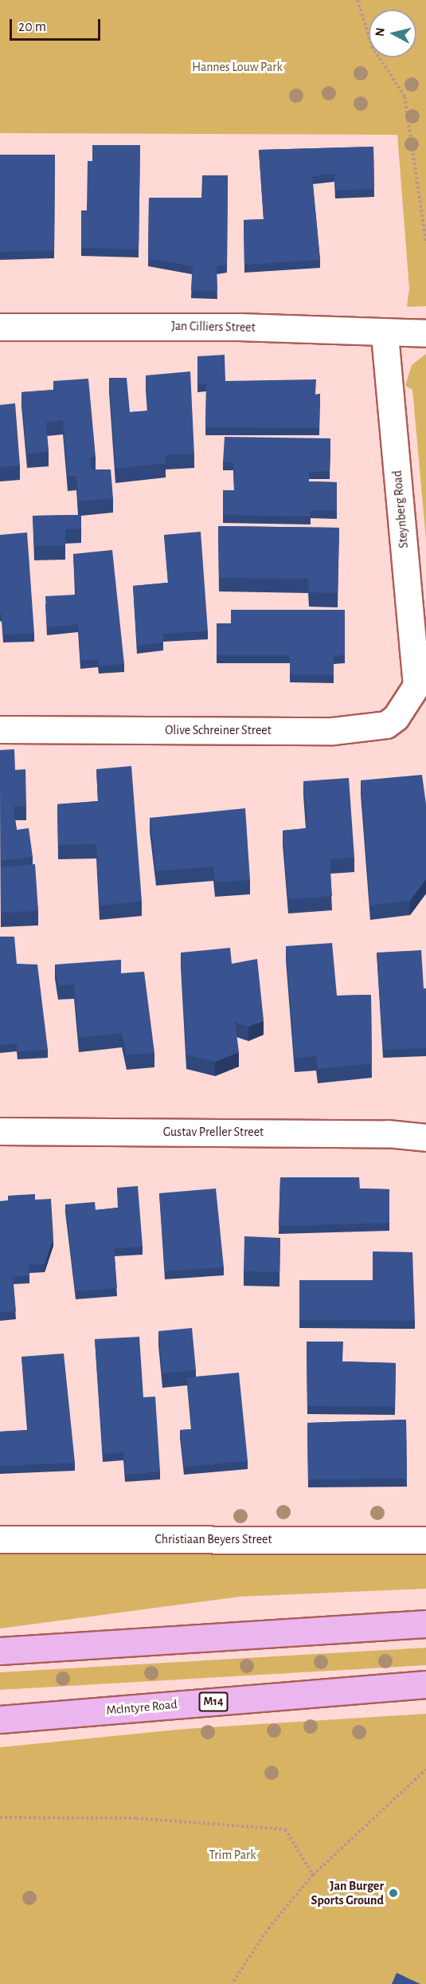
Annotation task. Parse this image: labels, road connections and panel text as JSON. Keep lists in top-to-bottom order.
{
  "streets": {
    "main road": ["M14", "McIntyre Road"],
    "street": [
      "Jan Cilliers Street",
      "Steynberg Road",
      "Olive Schreiner Street",
      "Gustav Preller Street",
      "Christiaan Beyers Street"
    ]
  },
  "crossings": [
    ["Jan Cilliers Street", "Steynberg Road"],
    ["Steynberg Road", "Olive Schreiner Street"]
  ],
  "parks": ["Hannes Louw Park", "Trim Park"],
  "places": ["Jan Burger Sports Ground"],
  "scale_bar": "20 m",
  "north": "left"
}
